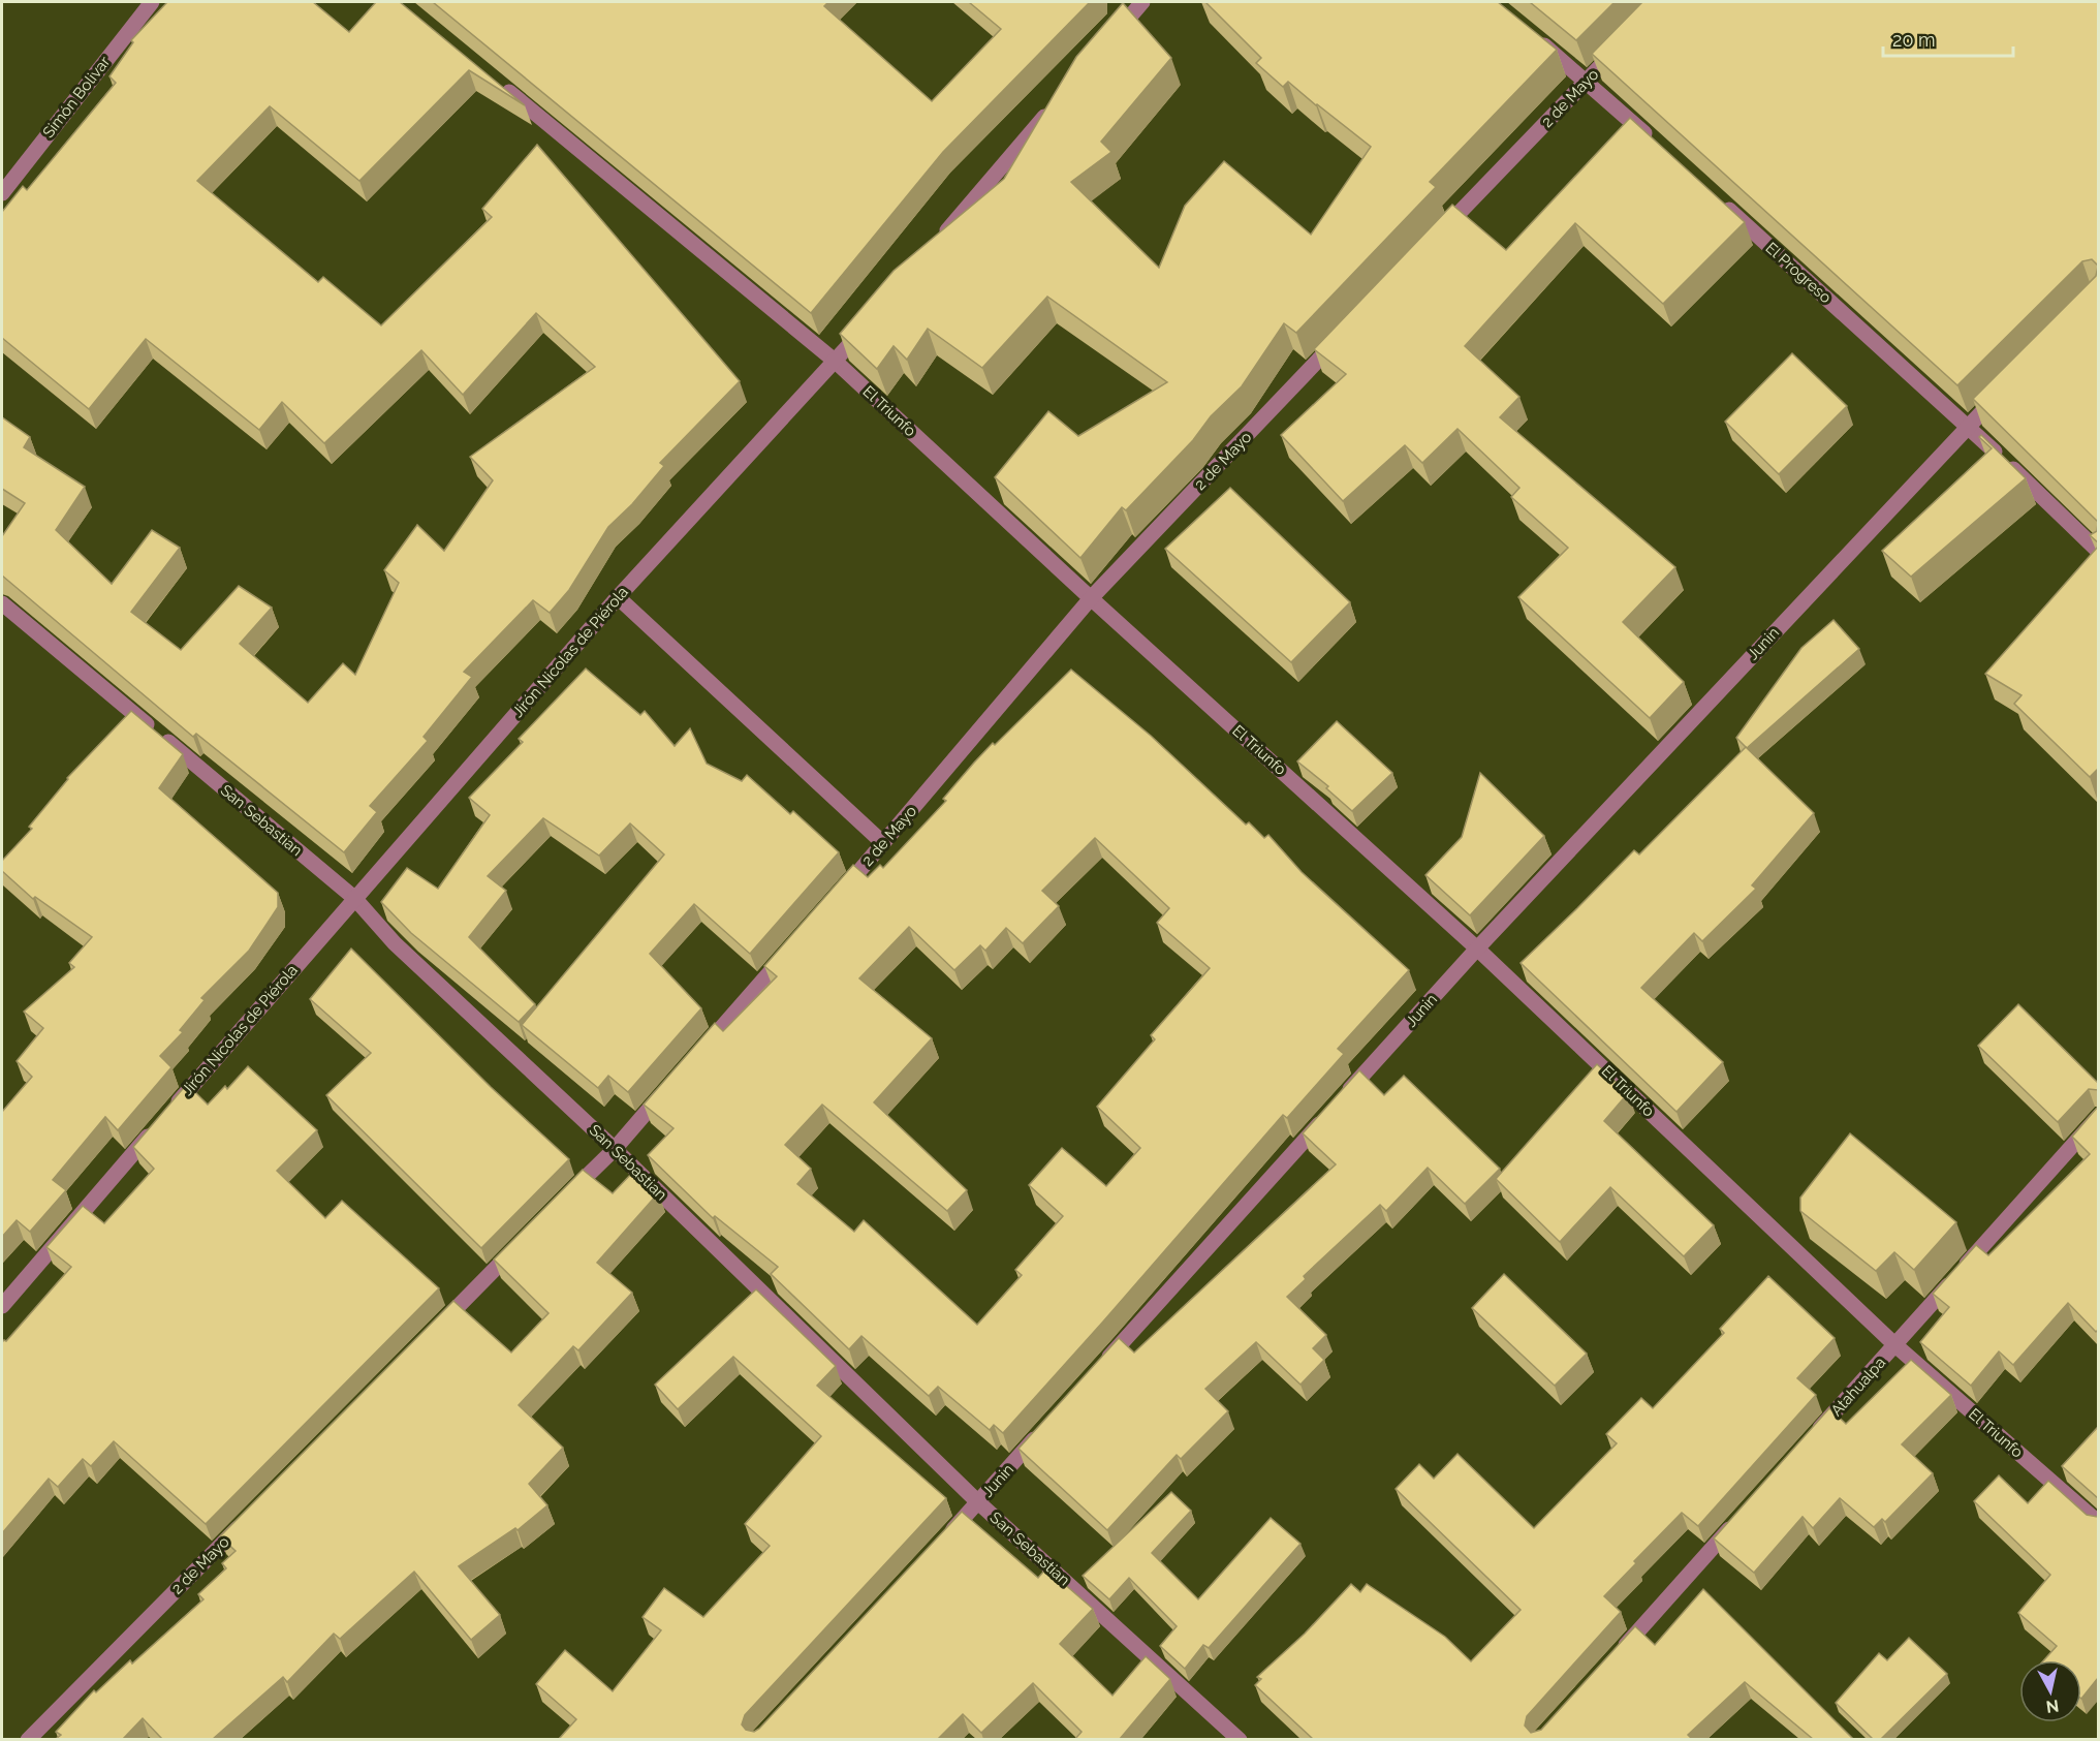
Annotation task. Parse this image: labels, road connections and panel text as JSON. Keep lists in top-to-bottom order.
{
  "streets": {
    "street": [
      "Simón Bolivar",
      "2 de Mayo",
      "El Progreso",
      "El Triunfo",
      "Junin",
      "Jirón Nicolas de Piérola",
      "San Sebastian",
      "Atahualpa"
    ]
  },
  "crossings": [
    ["2 de Mayo", "El Triunfo"],
    ["El Progreso", "Junin"],
    ["El Triunfo", "Junin"],
    ["El Triunfo", "Jirón Nicolas de Piérola"],
    ["El Triunfo", "Atahualpa"],
    ["Junin", "San Sebastian"],
    ["Jirón Nicolas de Piérola", "San Sebastian"]
  ],
  "scale_bar": "20 m",
  "north": "bottom"
}
